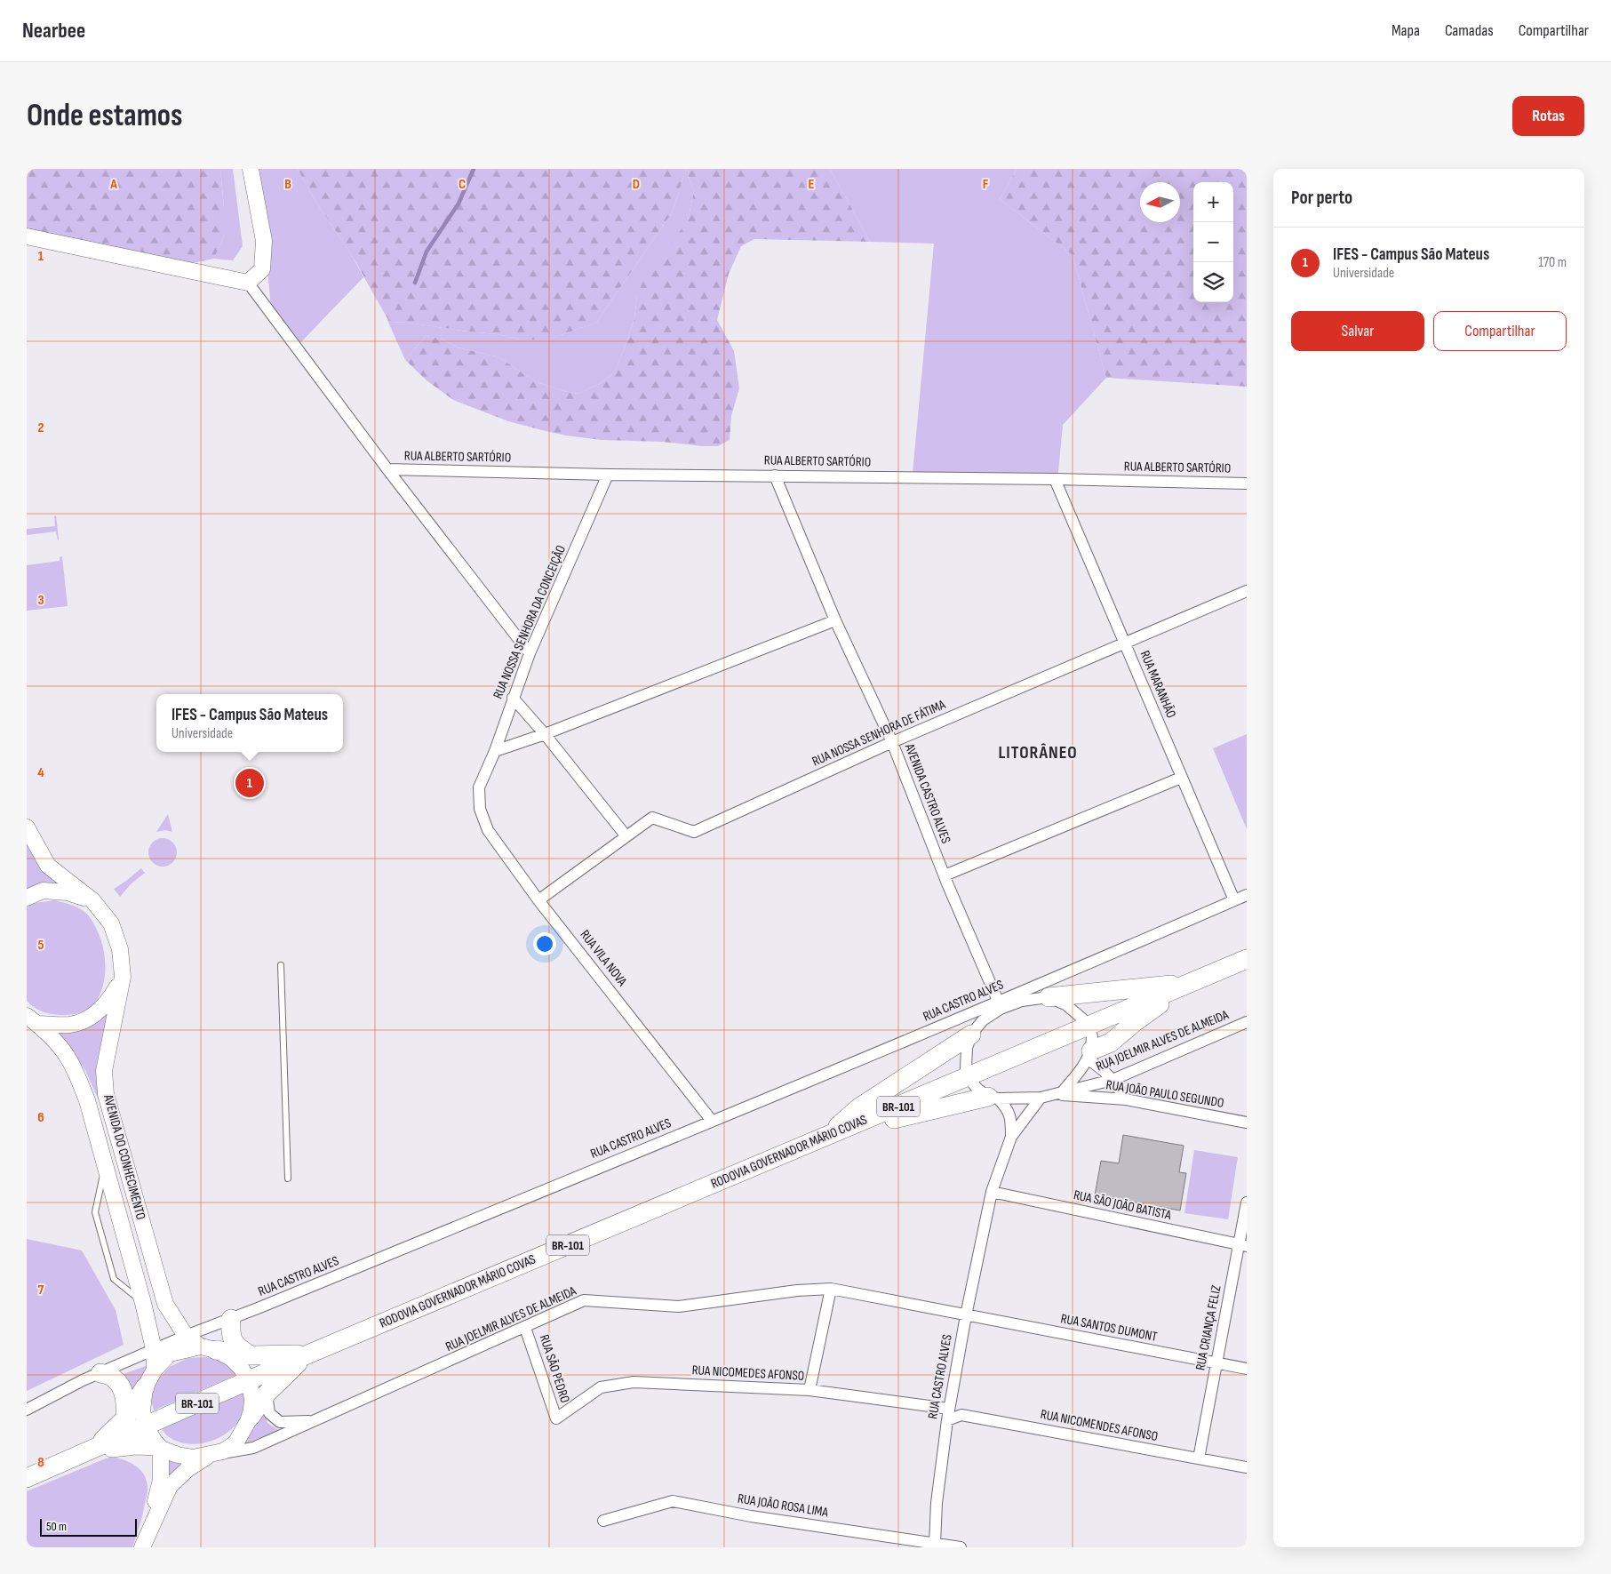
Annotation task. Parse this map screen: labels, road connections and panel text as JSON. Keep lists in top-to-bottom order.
{
  "streets": {
    "highway": ["BR-101", "RODOVIA GOVERNADOR MÁRIO COVAS"],
    "main road": ["AVENIDA DO CONHECIMENTO"],
    "street": [
      "RUA ALBERTO SARTÓRIO",
      "RUA NOSSA SENHORA DA CONCEIÇÃO",
      "RUA MARANHÃO",
      "RUA NOSSA SENHORA DE FÁTIMA",
      "AVENIDA CASTRO ALVES",
      "RUA VILA NOVA",
      "RUA CASTRO ALVES",
      "RUA JOELMIR ALVES DE ALMEIDA",
      "RUA JOÃO PAULO SEGUNDO",
      "RUA SÃO JOÃO BATISTA",
      "RUA SANTOS DUMONT",
      "RUA CRIANÇA FELIZ",
      "RUA SÃO PEDRO",
      "RUA NICOMEDES AFONSO",
      "RUA NICOMENDES AFONSO",
      "RUA JOÃO ROSA LIMA"
    ]
  },
  "crossings": [
    ["RUA ALBERTO SARTÓRIO", "RUA NOSSA SENHORA DA CONCEIÇÃO"],
    ["RUA ALBERTO SARTÓRIO", "RUA MARANHÃO"],
    ["RUA ALBERTO SARTÓRIO", "AVENIDA CASTRO ALVES"],
    ["RUA NOSSA SENHORA DA CONCEIÇÃO", "RUA VILA NOVA"],
    ["RUA MARANHÃO", "RUA NOSSA SENHORA DE FÁTIMA"],
    ["RUA MARANHÃO", "RUA CASTRO ALVES"],
    ["RUA NOSSA SENHORA DE FÁTIMA", "AVENIDA CASTRO ALVES"],
    ["RUA NOSSA SENHORA DE FÁTIMA", "RUA VILA NOVA"],
    ["AVENIDA CASTRO ALVES", "RUA CASTRO ALVES"],
    ["RUA VILA NOVA", "RUA CASTRO ALVES"],
    ["RUA CASTRO ALVES", "RUA JOELMIR ALVES DE ALMEIDA"],
    ["RUA CASTRO ALVES", "RUA JOÃO PAULO SEGUNDO"],
    ["RUA CASTRO ALVES", "AVENIDA DO CONHECIMENTO"],
    ["RUA CASTRO ALVES", "RUA SÃO JOÃO BATISTA"],
    ["RUA CASTRO ALVES", "RUA SANTOS DUMONT"],
    ["RUA CASTRO ALVES", "RUA NICOMEDES AFONSO"],
    ["RUA CASTRO ALVES", "RUA NICOMENDES AFONSO"],
    ["RUA CASTRO ALVES", "RUA JOÃO ROSA LIMA"],
    ["RUA JOELMIR ALVES DE ALMEIDA", "RUA JOÃO PAULO SEGUNDO"],
    ["RUA JOELMIR ALVES DE ALMEIDA", "RUA SANTOS DUMONT"],
    ["RUA JOELMIR ALVES DE ALMEIDA", "RUA SÃO PEDRO"],
    ["RODOVIA GOVERNADOR MÁRIO COVAS", "AVENIDA DO CONHECIMENTO"],
    ["RUA SÃO JOÃO BATISTA", "RUA CRIANÇA FELIZ"],
    ["RUA SANTOS DUMONT", "RUA CRIANÇA FELIZ"],
    ["RUA CRIANÇA FELIZ", "RUA NICOMENDES AFONSO"],
    ["RUA SÃO PEDRO", "RUA NICOMEDES AFONSO"],
    ["RUA NICOMEDES AFONSO", "RUA NICOMENDES AFONSO"]
  ],
  "districts": ["LITORÂNEO"],
  "scale_bar": "50 m",
  "north": "left",
  "page": {
    "header": "Nearbee",
    "nav": ["Mapa", "Camadas", "Compartilhar"],
    "buttons": [
      "Rotas",
      ["Salvar", "Compartilhar"]
    ],
    "title": "Onde estamos",
    "heading": "Por perto",
    "map_buttons": ["+", "−"],
    "list": [
      {
        "mark": "1",
        "name": "IFES - Campus São Mateus",
        "note": "Universidade",
        "value": "170 m"
      }
    ],
    "popup": ["IFES - Campus São Mateus", "Universidade"],
    "pins": "1",
    "scale": "50 m"
  },
  "grid": {
    "columns": [
      "A",
      "B",
      "C",
      "D",
      "E",
      "F"
    ],
    "rows": [
      "1",
      "2",
      "3",
      "4",
      "5",
      "6",
      "7",
      "8"
    ]
  }
}
